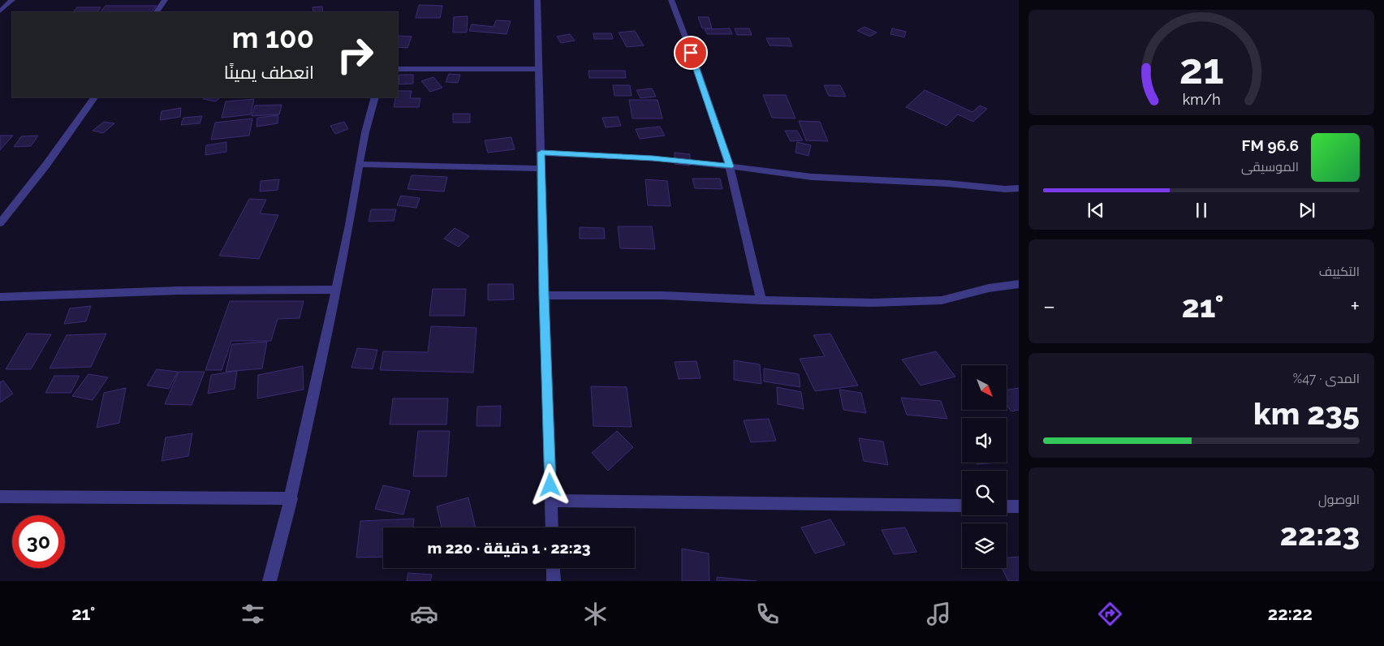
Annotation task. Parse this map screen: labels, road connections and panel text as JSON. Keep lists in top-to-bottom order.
{
  "north": "bottom right",
  "page": {
    "turn": ["100 m", "انعطف يمينًا"],
    "song": ["96.6 FM", "الموسيقى"],
    "tile": [
      "التكييف",
      ["المدى · 47%", "235 km"],
      ["الوصول", "22:23"]
    ],
    "heat": ["−", "21°", "+"],
    "limit": "30",
    "trip": "22:23 · 1 دقيقة · 220 m",
    "tabs": ["22:22", "21°"],
    "gauge": ["21", "km/h"]
  }
}
